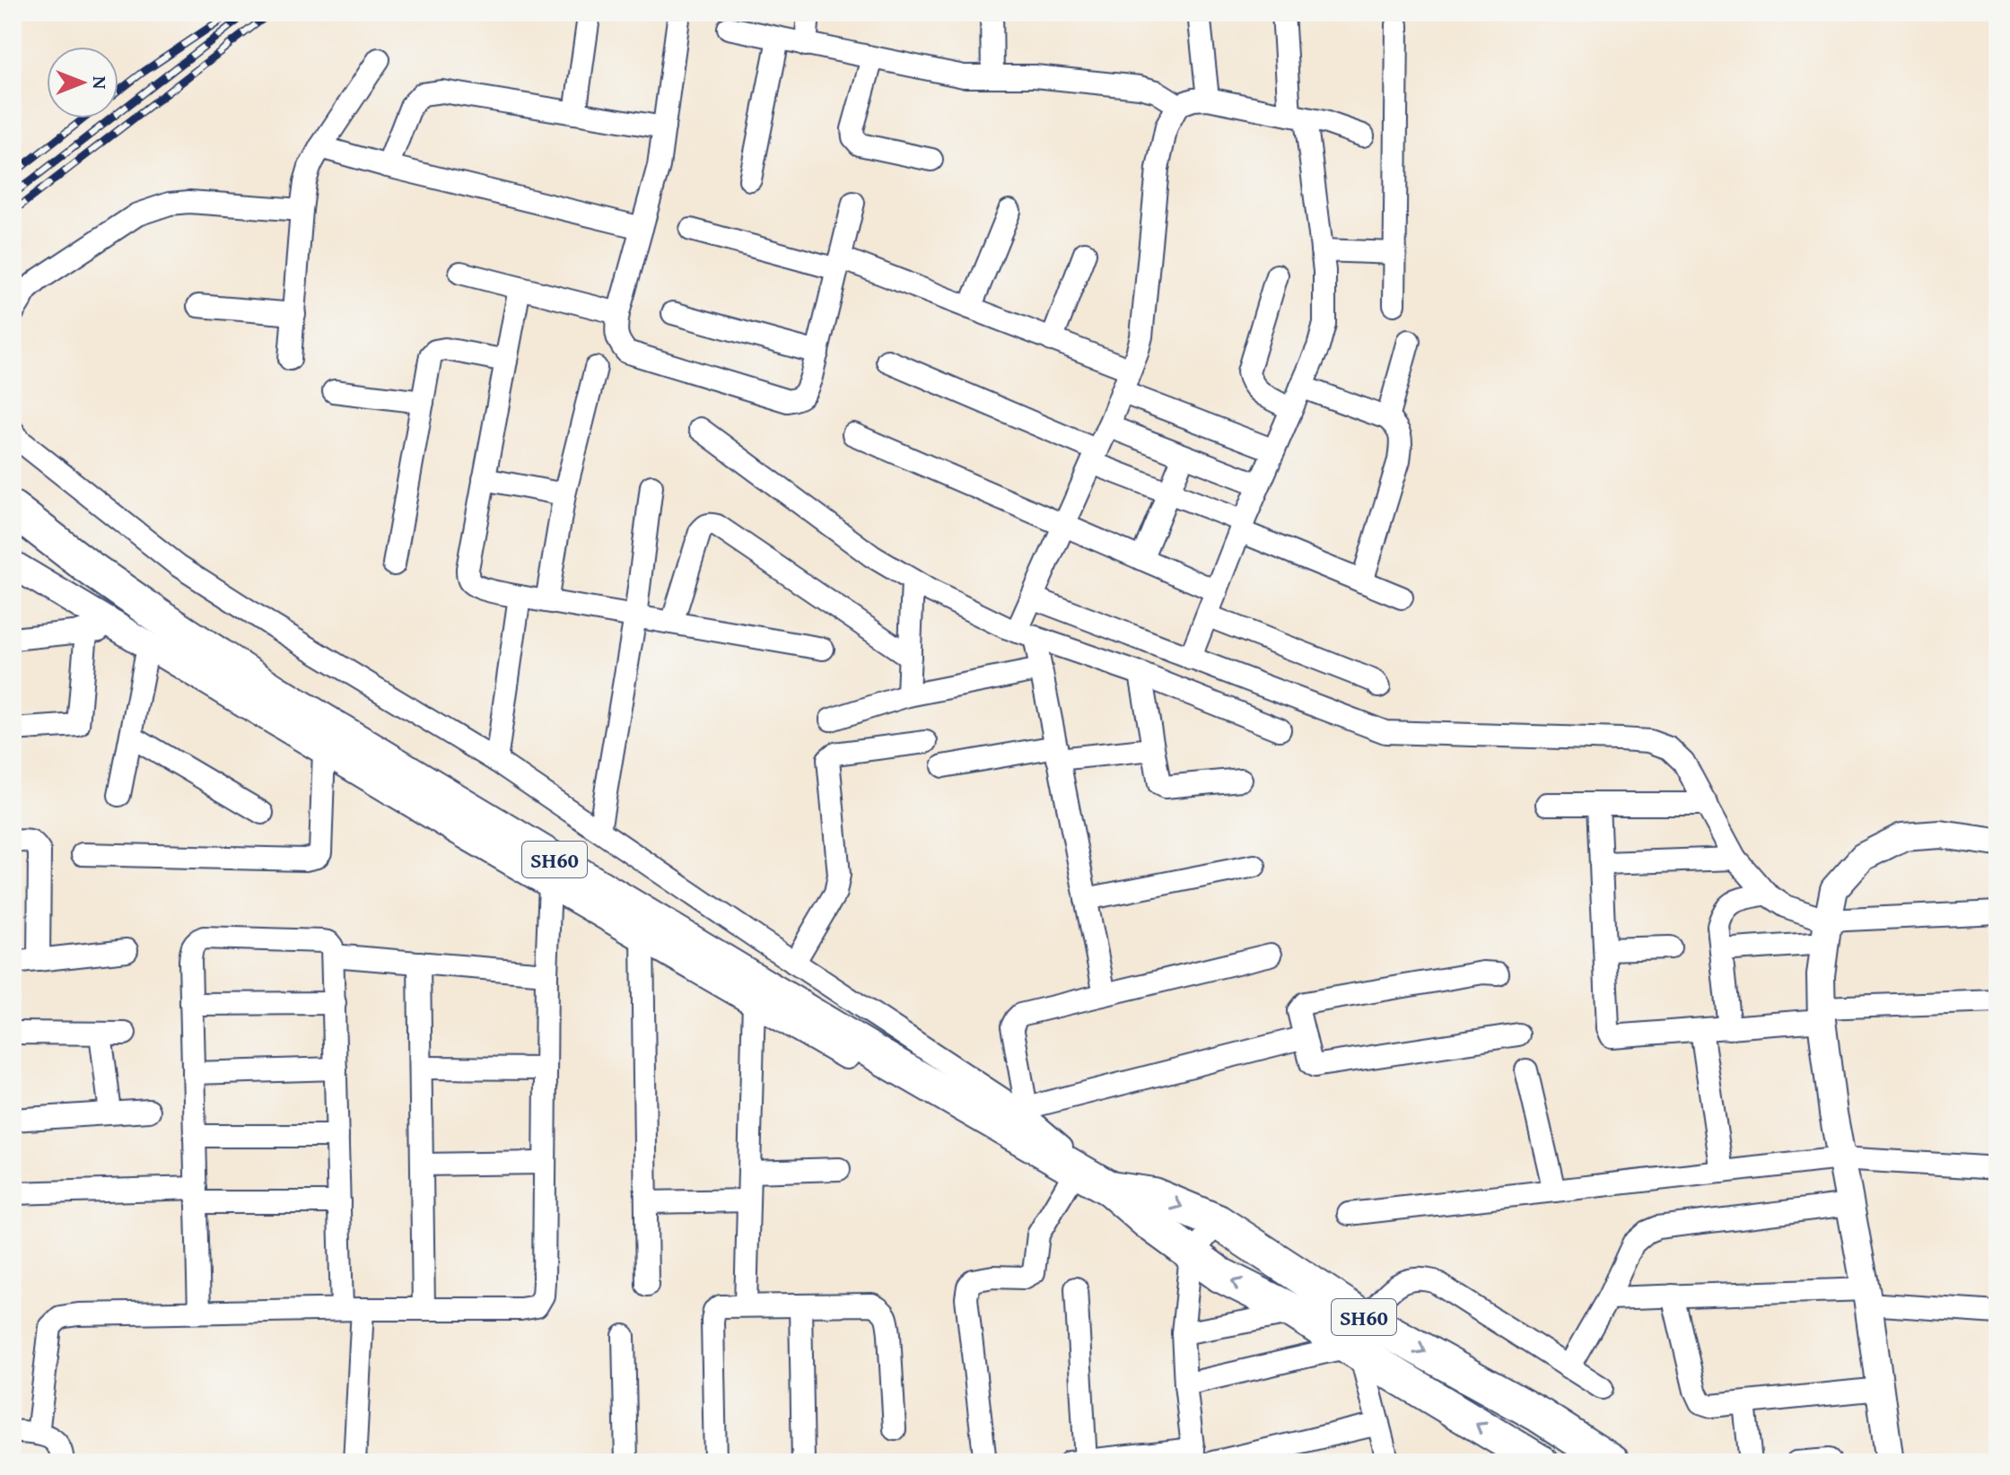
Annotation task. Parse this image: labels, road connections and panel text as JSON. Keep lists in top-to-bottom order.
{
  "streets": {
    "main road": ["SH60"]
  },
  "north": "right"
}
